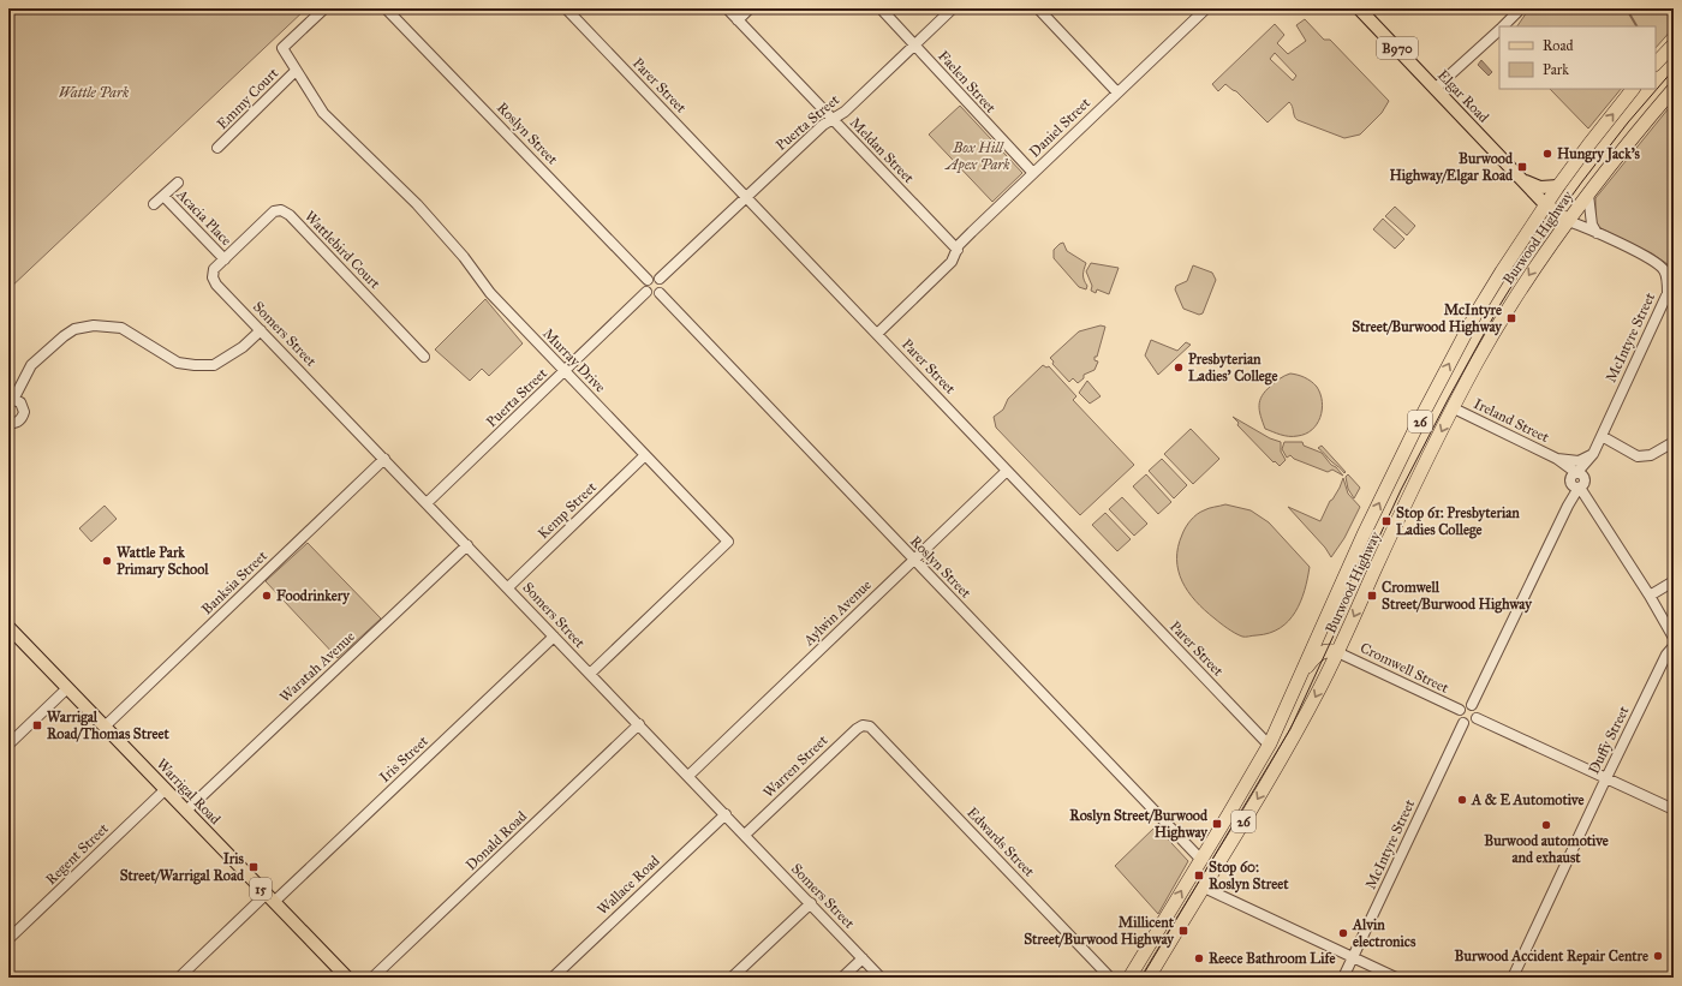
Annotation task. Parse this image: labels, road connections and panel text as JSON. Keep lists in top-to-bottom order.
{
  "streets": {
    "highway": ["Burwood Highway", "26"],
    "main road": [
      "B970",
      "Elgar Road",
      "Warrigal Road",
      "15"
    ],
    "street": [
      "Faelen Street",
      "Parer Street",
      "Emmy Court",
      "Puerta Street",
      "Daniel Street",
      "Roslyn Street",
      "Meldan Street",
      "Acacia Place",
      "Wattlebird Court",
      "Somers Street",
      "McIntyre Street",
      "Murray Drive",
      "Ireland Street",
      "Kemp Street",
      "Banksia Street",
      "Aylwin Avenue",
      "Waratah Avenue",
      "Cromwell Street",
      "Duffy Street",
      "Iris Street",
      "Warren Street",
      "Donald Road",
      "Edwards Street",
      "Regent Street",
      "Wallace Road"
    ]
  },
  "crossings": [
    ["Faelen Street", "Puerta Street"],
    ["Faelen Street", "Daniel Street"],
    ["Parer Street", "Puerta Street"],
    ["Parer Street", "Daniel Street"],
    ["Parer Street", "Burwood Highway"],
    ["Parer Street", "Aylwin Avenue"],
    ["Elgar Road", "Burwood Highway"],
    ["Emmy Court", "Murray Drive"],
    ["Puerta Street", "Roslyn Street"],
    ["Puerta Street", "Meldan Street"],
    ["Puerta Street", "Somers Street"],
    ["Puerta Street", "Murray Drive"],
    ["Daniel Street", "Meldan Street"],
    ["Roslyn Street", "Burwood Highway"],
    ["Roslyn Street", "Aylwin Avenue"],
    ["Acacia Place", "Wattlebird Court"],
    ["Burwood Highway", "McIntyre Street"],
    ["Burwood Highway", "Ireland Street"],
    ["Burwood Highway", "Cromwell Street"],
    ["Wattlebird Court", "Somers Street"],
    ["Somers Street", "Murray Drive"],
    ["Somers Street", "Kemp Street"],
    ["Somers Street", "Banksia Street"],
    ["Somers Street", "Aylwin Avenue"],
    ["Somers Street", "Waratah Avenue"],
    ["Somers Street", "Iris Street"],
    ["Somers Street", "Warren Street"],
    ["Somers Street", "Donald Road"],
    ["Somers Street", "Wallace Road"],
    ["McIntyre Street", "Ireland Street"],
    ["McIntyre Street", "Cromwell Street"],
    ["Murray Drive", "Kemp Street"],
    ["Banksia Street", "Warrigal Road"],
    ["Waratah Avenue", "Warrigal Road"],
    ["Iris Street", "Warrigal Road"],
    ["Warren Street", "Edwards Street"],
    ["Warrigal Road", "Regent Street"]
  ],
  "parks": ["Wattle Park", "Box Hill Apex Park"],
  "places": {
    "other": [
      "Hungry Jack's",
      "Presbyterian Ladies' College",
      "Wattle Park Primary School",
      "Foodrinkery",
      "A & E Automotive",
      "Burwood automotive and exhaust",
      "Alvin electronics",
      "Burwood Accident Repair Centre",
      "Reece Bathroom Life"
    ],
    "transit": [
      "Burwood Highway/Elgar Road",
      "McIntyre Street/Burwood Highway",
      "Stop 61: Presbyterian Ladies College",
      "Cromwell Street/Burwood Highway",
      "Warrigal Road/Thomas Street",
      "Roslyn Street/Burwood Highway",
      "Iris Street/Warrigal Road",
      "Stop 60: Roslyn Street",
      "Millicent Street/Burwood Highway"
    ]
  },
  "legend": ["Road", "Park"]
}
